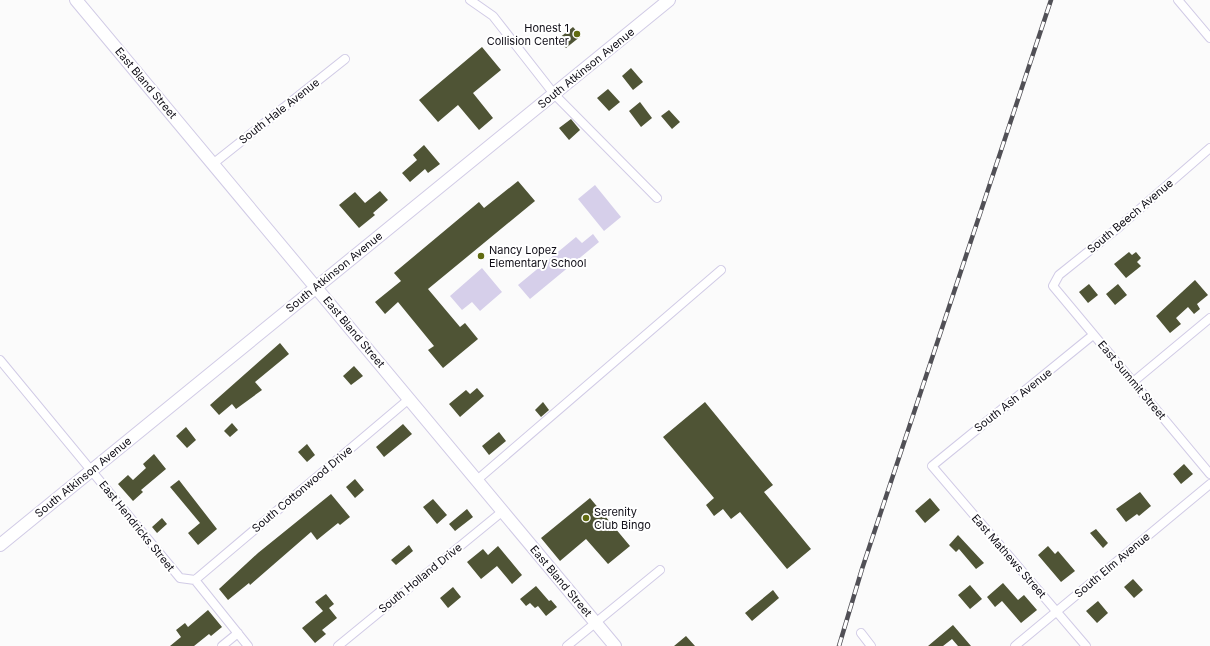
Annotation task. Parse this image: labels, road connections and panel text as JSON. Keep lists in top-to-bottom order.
{
  "streets": {
    "main road": ["South Atkinson Avenue", "East Bland Street"],
    "street": [
      "South Hale Avenue",
      "South Beech Avenue",
      "East Summit Street",
      "South Ash Avenue",
      "South Cottonwood Drive",
      "East Hendricks Street",
      "East Mathews Street",
      "South Elm Avenue",
      "South Holland Drive"
    ]
  },
  "crossings": [
    ["South Atkinson Avenue", "East Bland Street"],
    ["South Atkinson Avenue", "East Hendricks Street"],
    ["East Bland Street", "South Hale Avenue"],
    ["East Bland Street", "South Cottonwood Drive"],
    ["East Bland Street", "South Holland Drive"],
    ["South Beech Avenue", "East Summit Street"],
    ["East Summit Street", "South Ash Avenue"],
    ["South Ash Avenue", "East Mathews Street"],
    ["South Cottonwood Drive", "East Hendricks Street"],
    ["East Mathews Street", "South Elm Avenue"]
  ],
  "places": ["Honest 1 Collision Center", "Nancy Lopez Elementary School", "Serenity Club Bingo"]
}
